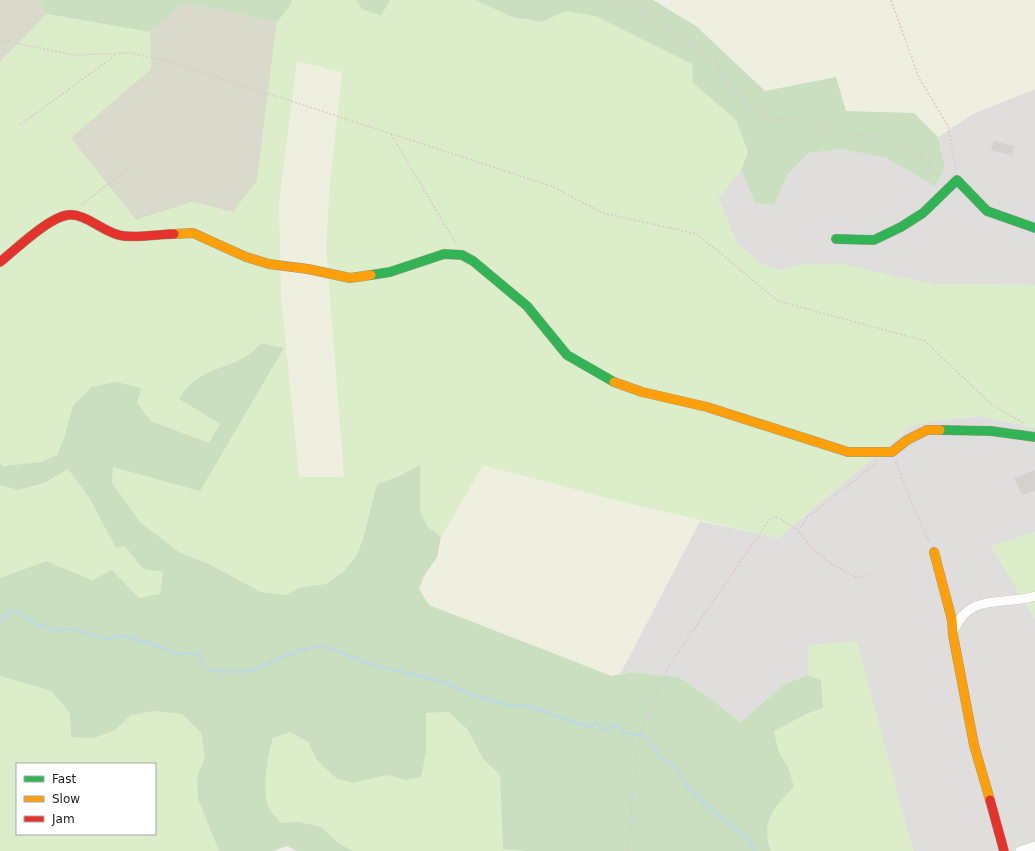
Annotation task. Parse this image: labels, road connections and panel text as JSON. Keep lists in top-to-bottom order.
{
  "legend": ["Fast", "Slow", "Jam"]
}
